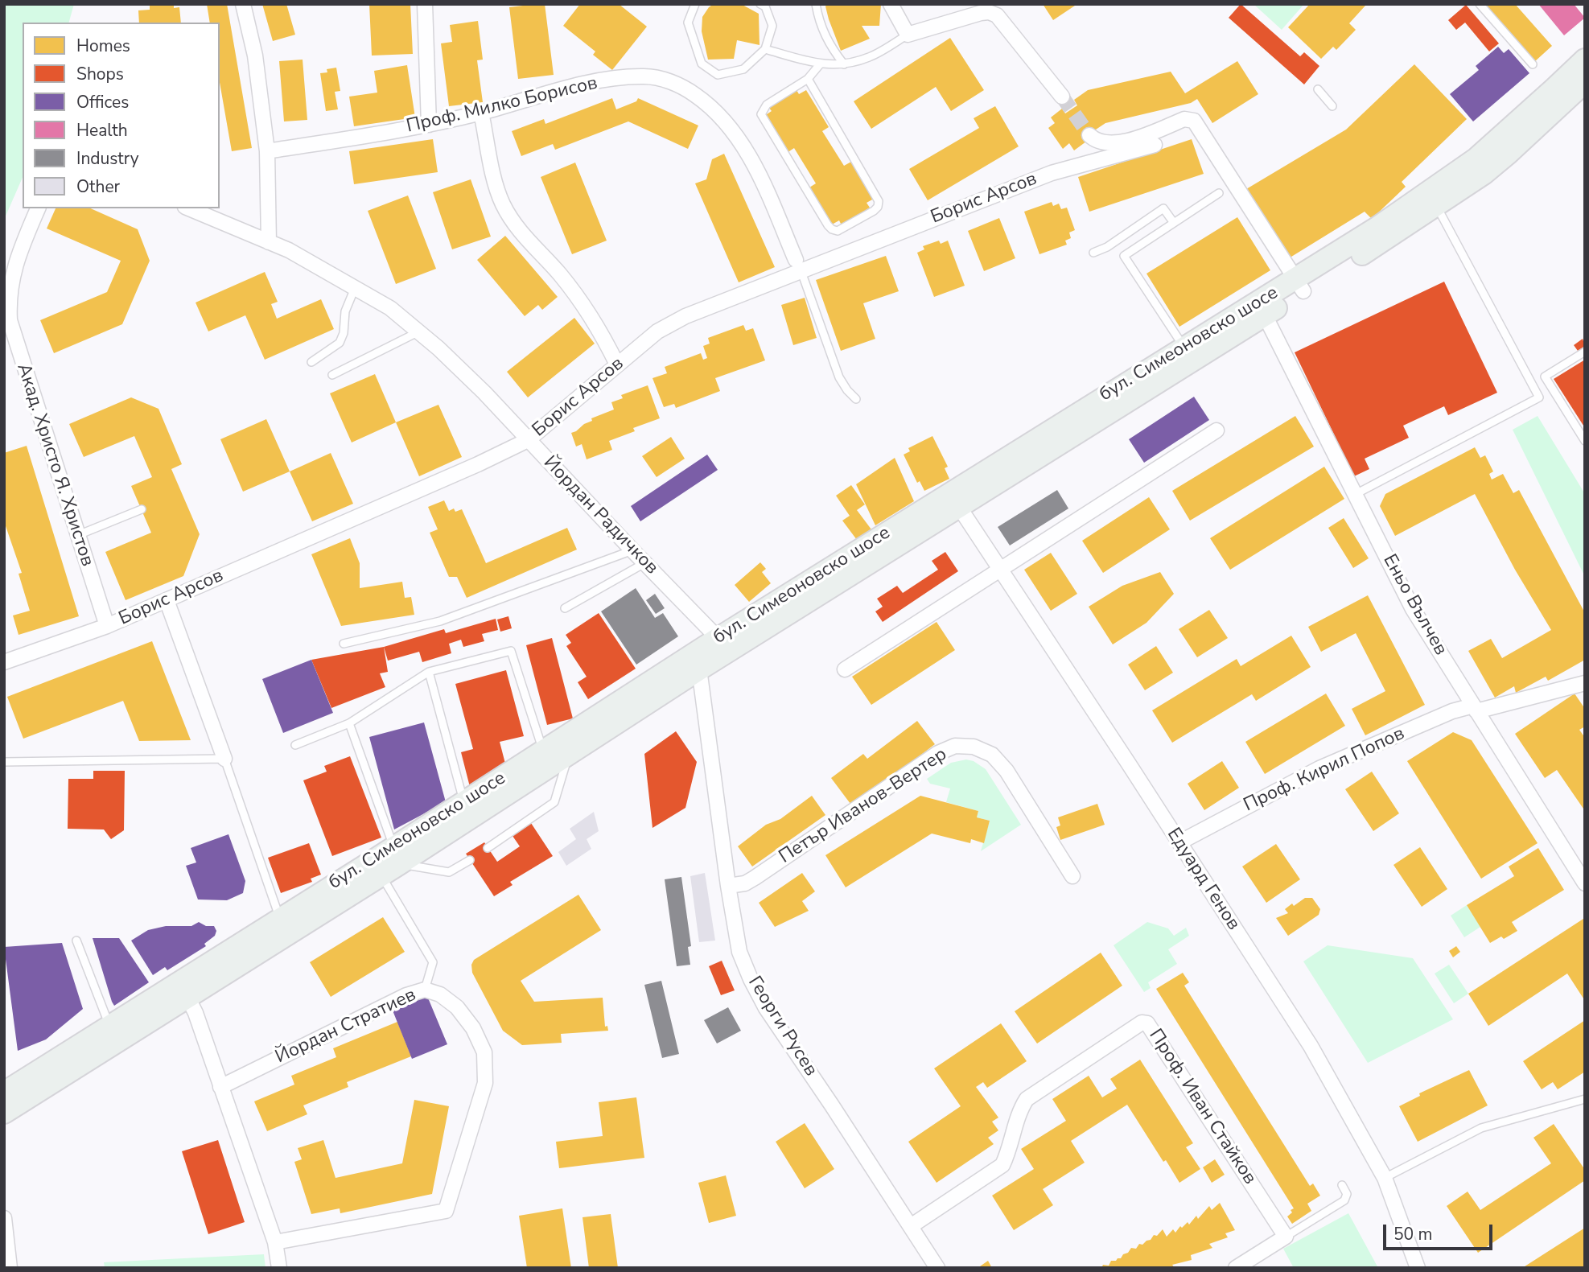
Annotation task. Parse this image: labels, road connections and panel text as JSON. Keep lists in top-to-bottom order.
{
  "streets": {
    "main road": ["бул. Симеоновско шосе"],
    "street": [
      "Проф. Милко Борисов",
      "Борис Арсов",
      "Акад. Христо Я. Христов",
      "Йордан Радичков",
      "Еньо Вълчев",
      "Проф. Кирил Попов",
      "Петър Иванов-Вертер",
      "Едуард Генов",
      "Йордан Стратиев",
      "Георги Русев",
      "Проф. Иван Стайков"
    ]
  },
  "crossings": [
    ["Проф. Милко Борисов", "Борис Арсов"],
    ["Борис Арсов", "Акад. Христо Я. Христов"],
    ["Борис Арсов", "Йордан Радичков"],
    ["бул. Симеоновско шосе", "Йордан Радичков"],
    ["бул. Симеоновско шосе", "Еньо Вълчев"],
    ["бул. Симеоновско шосе", "Едуард Генов"],
    ["бул. Симеоновско шосе", "Георги Русев"],
    ["Еньо Вълчев", "Проф. Кирил Попов"],
    ["Проф. Кирил Попов", "Едуард Генов"],
    ["Петър Иванов-Вертер", "Георги Русев"],
    ["Георги Русев", "Проф. Иван Стайков"]
  ],
  "legend": [
    "Homes",
    "Shops",
    "Offices",
    "Health",
    "Industry",
    "Other"
  ],
  "scale_bar": "50 m"
}
